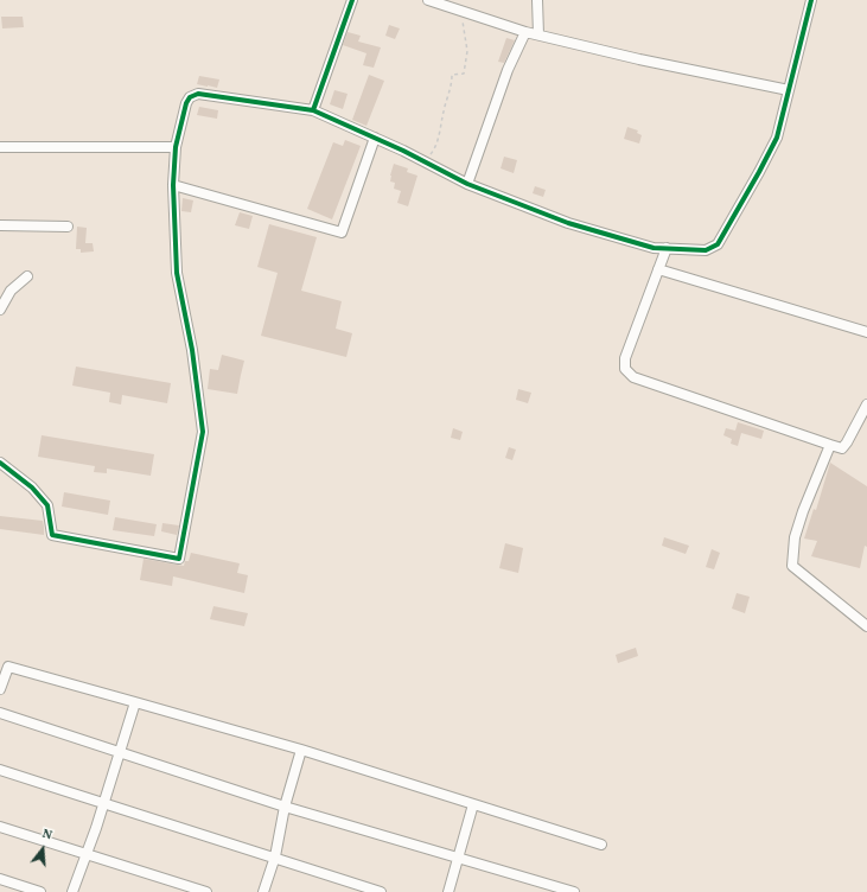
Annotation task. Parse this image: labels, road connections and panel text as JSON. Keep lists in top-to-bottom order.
{
  "north": "top"
}
